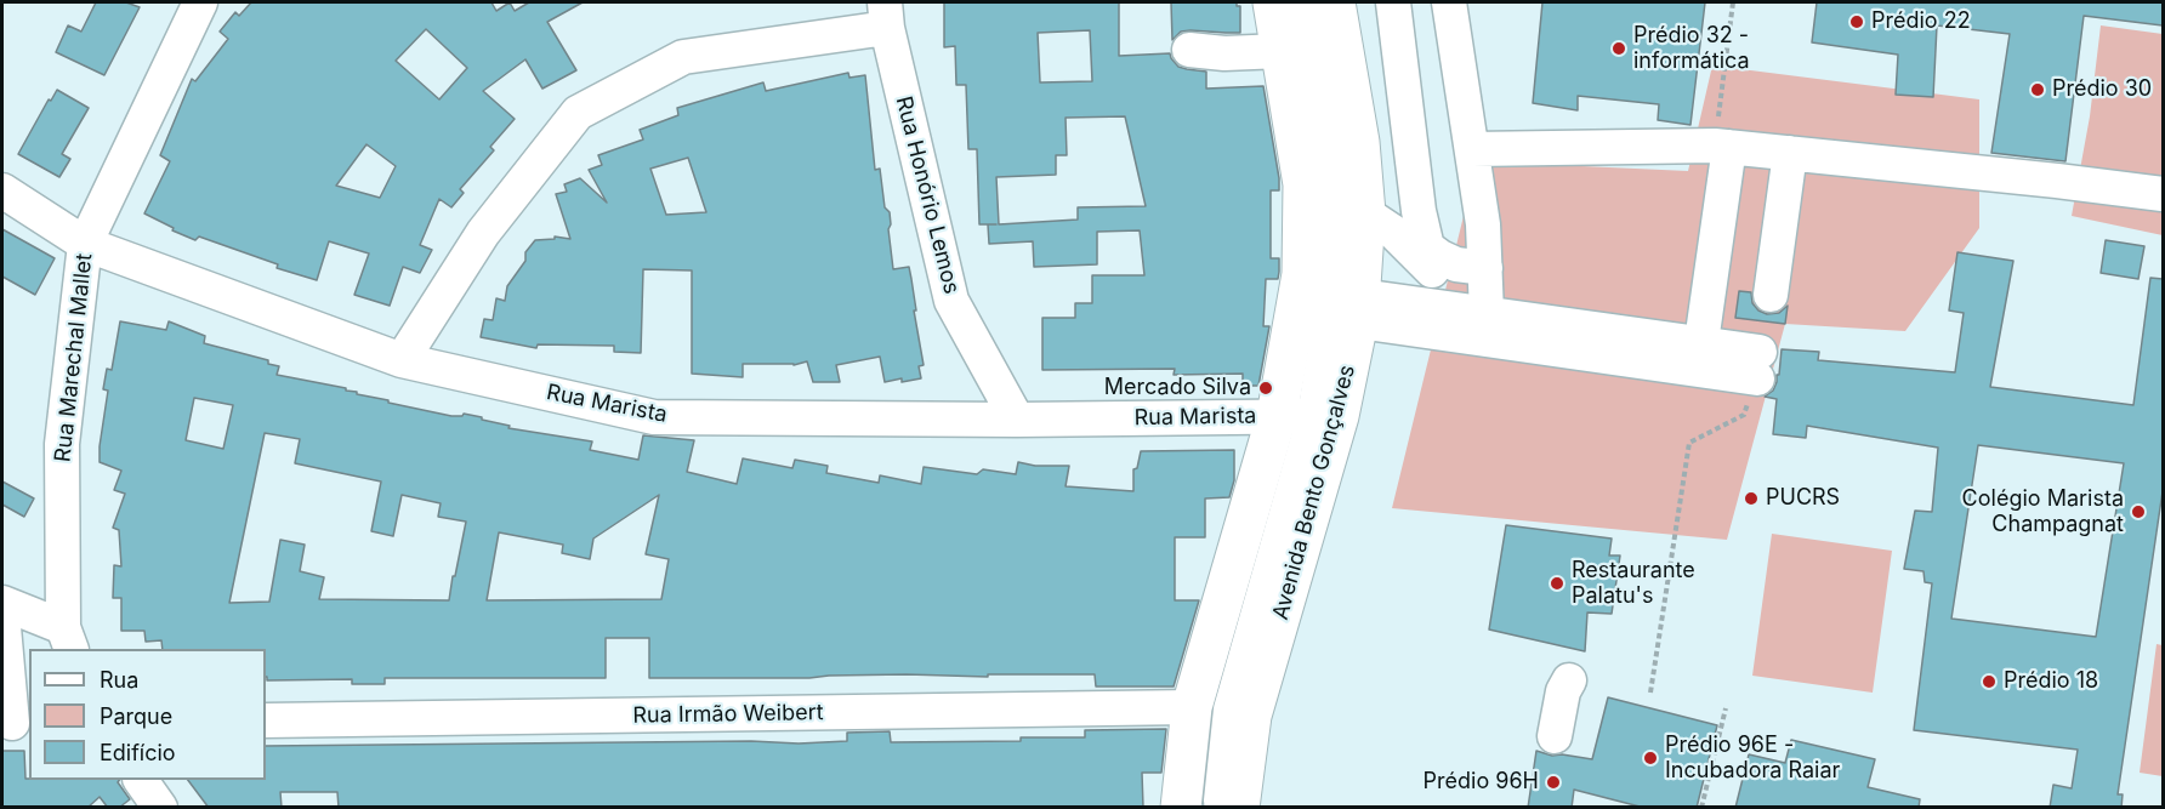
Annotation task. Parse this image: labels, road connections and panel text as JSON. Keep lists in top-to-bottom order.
{
  "streets": {
    "main road": ["Avenida Bento Gonçalves"],
    "street": [
      "Rua Honório Lemos",
      "Rua Marechal Mallet",
      "Rua Marista",
      "Rua Irmão Weibert"
    ]
  },
  "crossings": [
    ["Rua Honório Lemos", "Rua Marista"],
    ["Rua Marechal Mallet", "Rua Marista"],
    ["Rua Marista", "Avenida Bento Gonçalves"],
    ["Avenida Bento Gonçalves", "Rua Irmão Weibert"]
  ],
  "places": [
    "Prédio 22",
    "Prédio 32 - informática",
    "Prédio 30",
    "Mercado Silva",
    "PUCRS",
    "Colégio Marista Champagnat",
    "Restaurante Palatu's",
    "Prédio 18",
    "Prédio 96E - Incubadora Raiar",
    "Prédio 96H"
  ],
  "legend": ["Rua", "Parque", "Edifício"]
}
